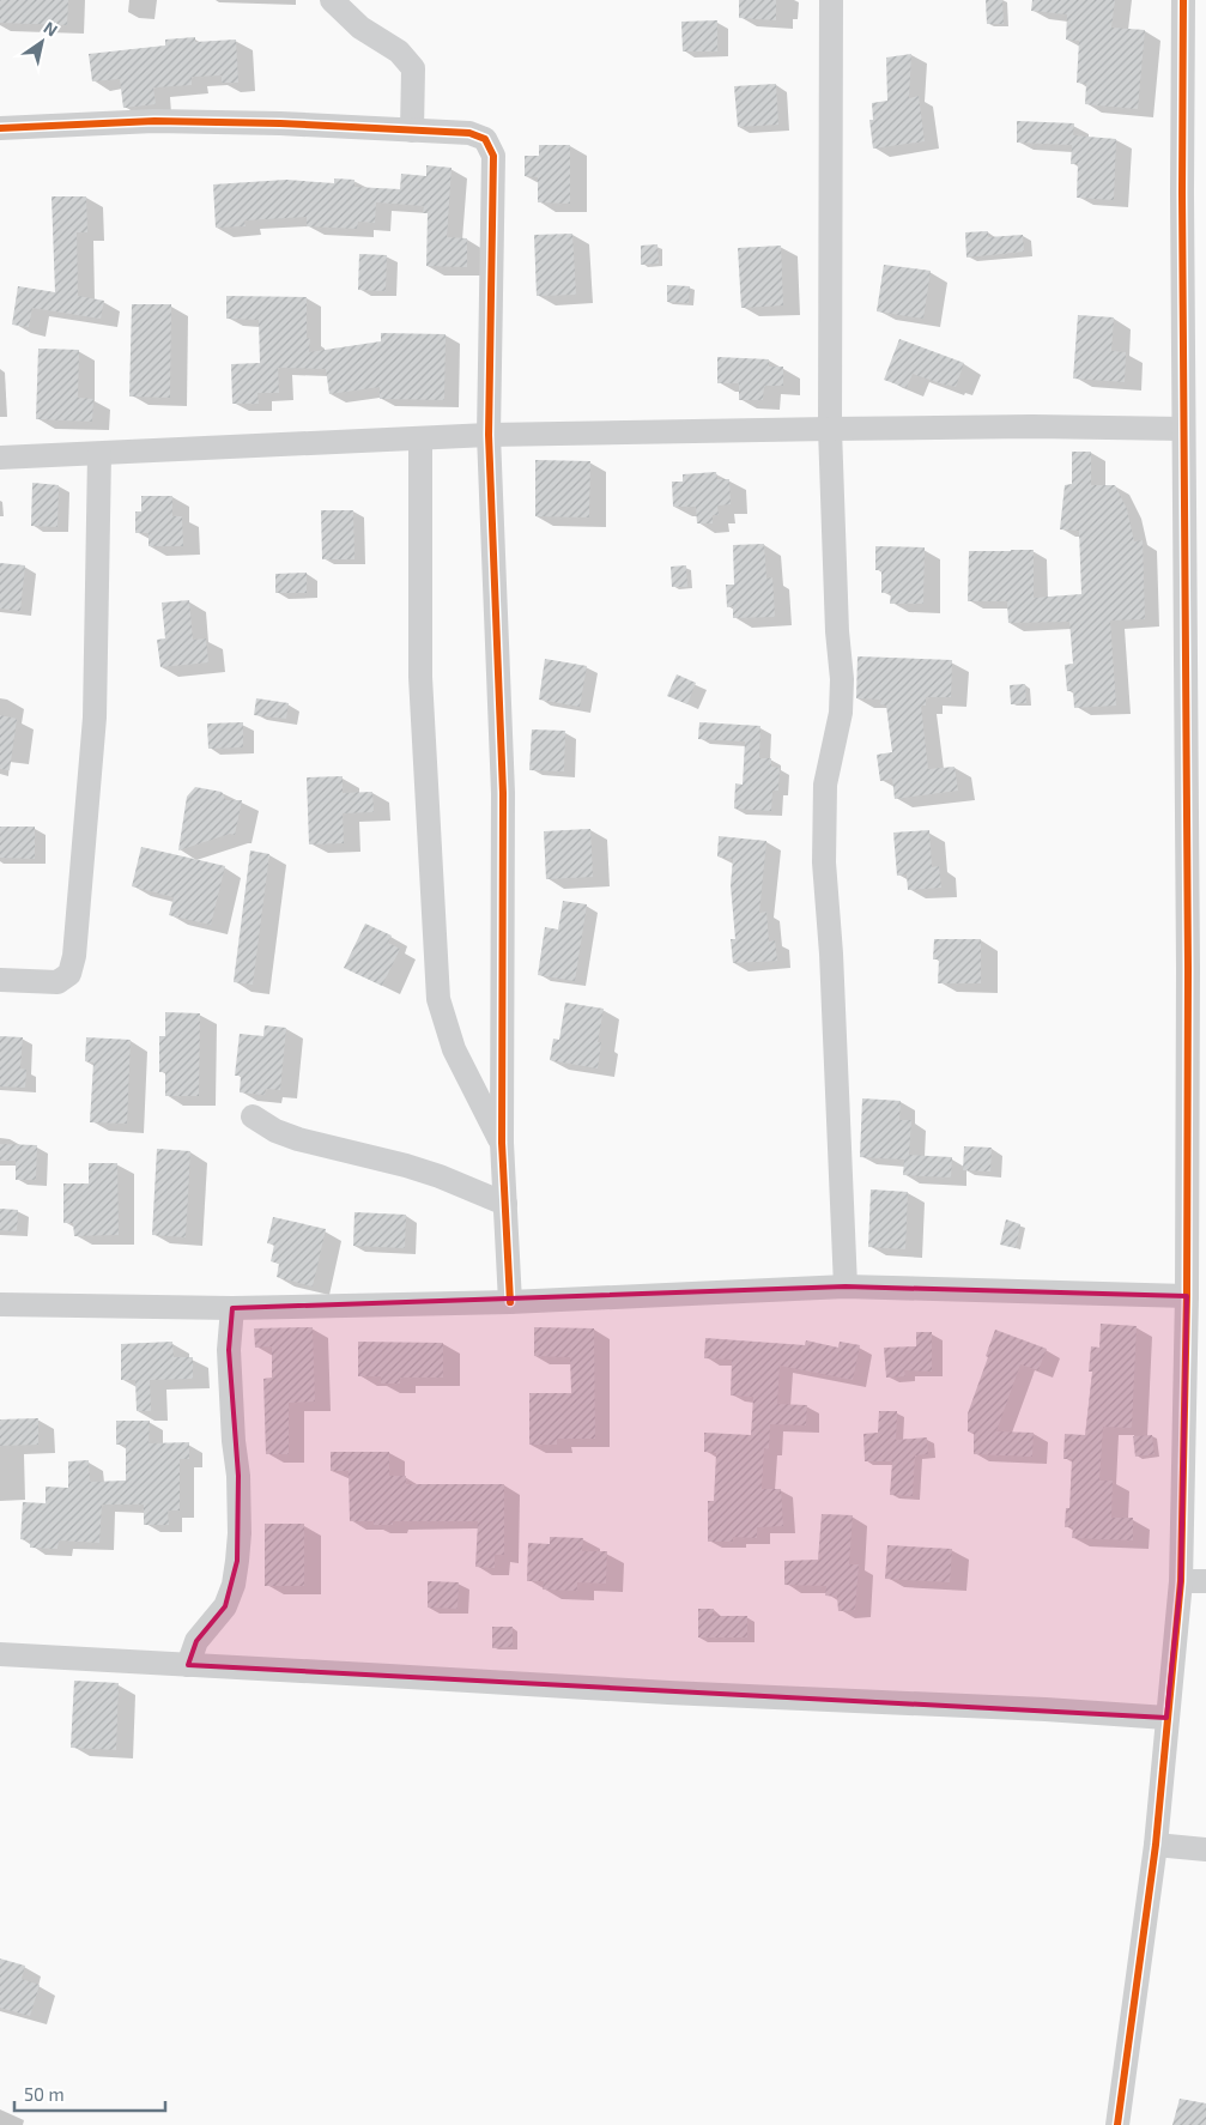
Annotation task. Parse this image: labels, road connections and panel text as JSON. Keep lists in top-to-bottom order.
{
  "scale_bar": "50 m",
  "north": "top right"
}
